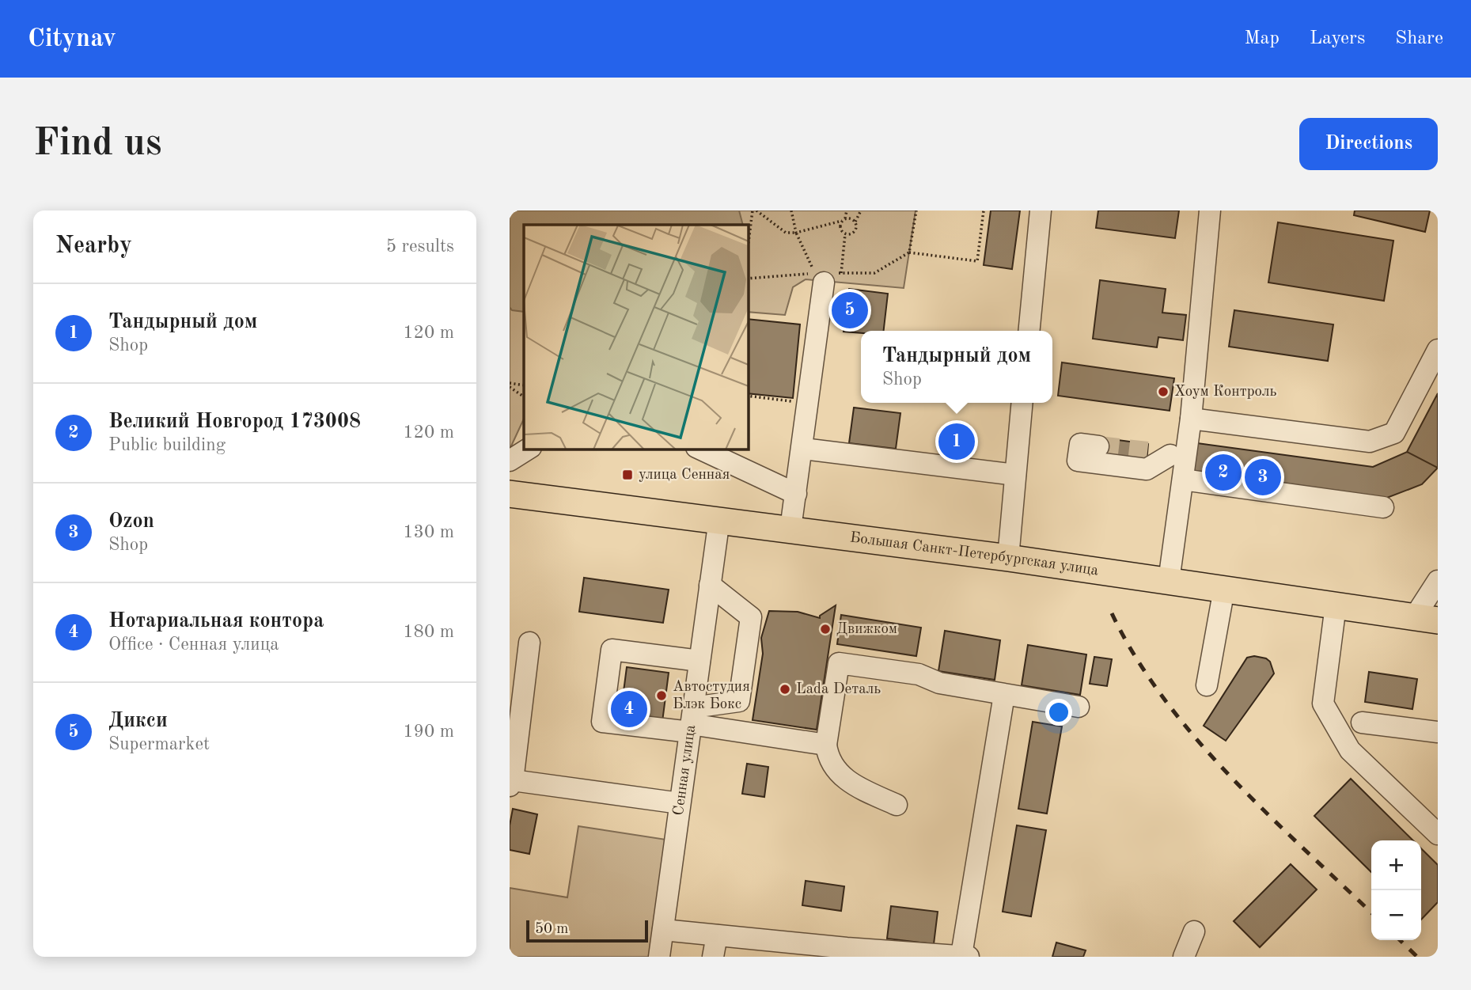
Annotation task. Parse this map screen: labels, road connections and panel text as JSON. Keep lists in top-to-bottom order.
{
  "streets": {
    "main road": ["Большая Санкт-Петербургская улица"],
    "street": ["Сенная улица"]
  },
  "crossings": [
    ["Большая Санкт-Петербургская улица", "Сенная улица"]
  ],
  "places": {
    "other": [
      "Хоум Контроль",
      "Движком",
      "Lada Dеталь",
      "Автостудия Блэк Бокс"
    ],
    "transit": ["улица Сенная"]
  },
  "scale_bar": "50 m",
  "page": {
    "header": "Citynav",
    "nav": ["Map", "Layers", "Share"],
    "buttons": "Directions",
    "title": "Find us",
    "heading": ["Nearby", "5 results"],
    "list": [
      {
        "mark": "1",
        "name": "Тандырный дом",
        "note": "Shop",
        "value": "120 m"
      },
      {
        "mark": "2",
        "name": "Великий Новгород 173008",
        "note": "Public building",
        "value": "120 m"
      },
      {
        "mark": "3",
        "name": "Ozon",
        "note": "Shop",
        "value": "130 m"
      },
      {
        "mark": "4",
        "name": "Нотариальная контора",
        "note": "Office · Сенная улица",
        "value": "180 m"
      },
      {
        "mark": "5",
        "name": "Дикси",
        "note": "Supermarket",
        "value": "190 m"
      }
    ],
    "pins": [
      "5",
      "1",
      "2",
      "3",
      "4"
    ],
    "popup": ["Тандырный дом", "Shop"],
    "map_buttons": ["+", "−"],
    "scale": "50 m"
  }
}
